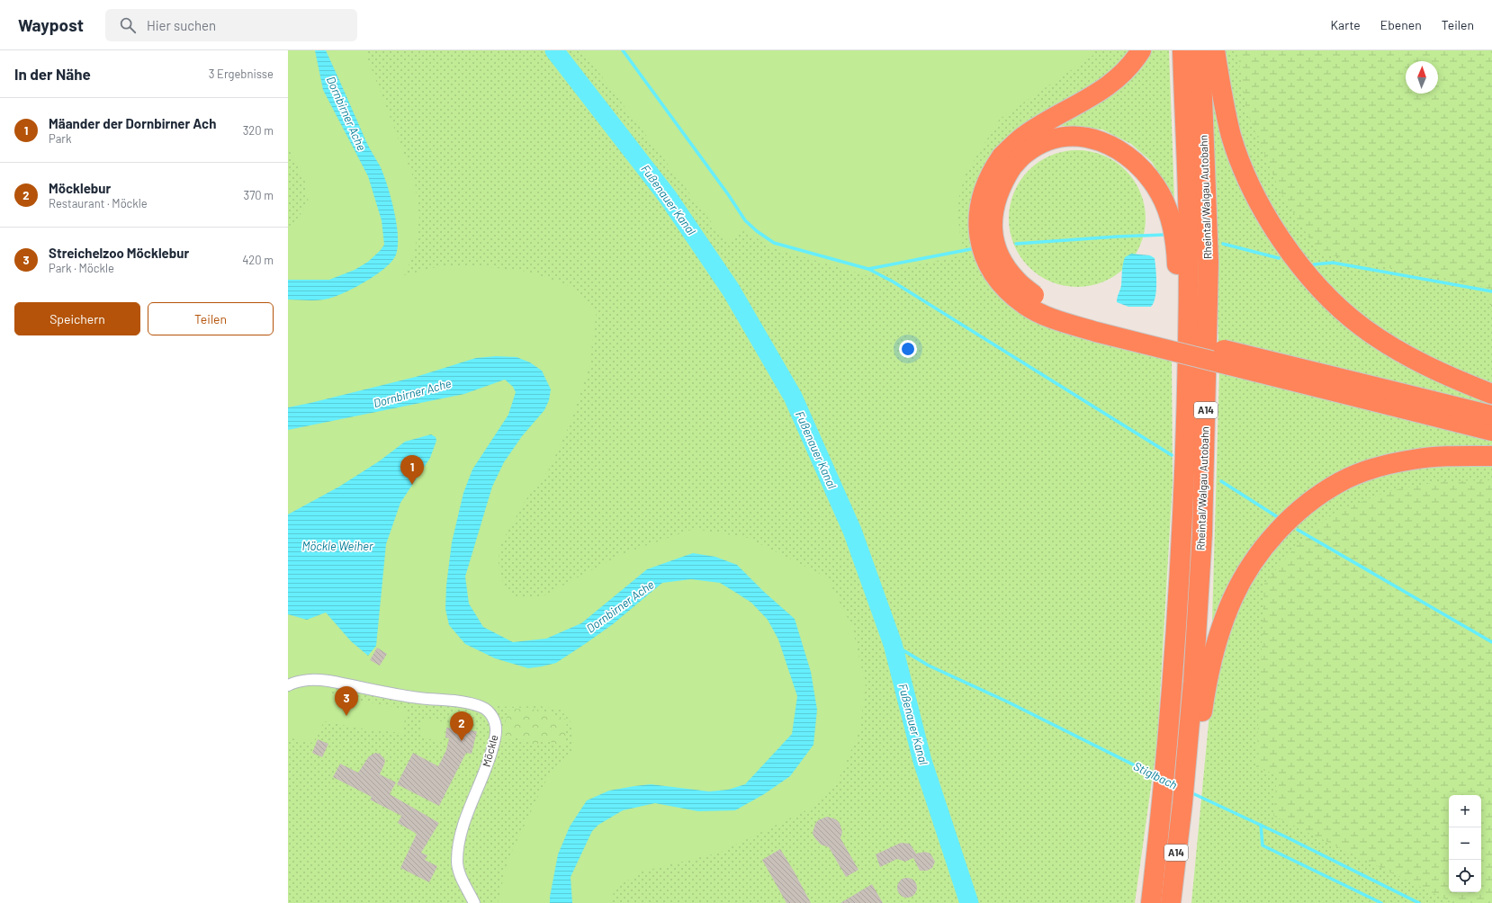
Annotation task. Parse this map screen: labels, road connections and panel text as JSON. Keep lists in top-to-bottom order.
{
  "streets": {
    "highway": ["Rheintal/Walgau Autobahn", "A14"],
    "street": ["Möckle"]
  },
  "water": [
    "Dornbirner Ache",
    "Fußenauer Kanal",
    "Möckle Weiher",
    "Stiglbach"
  ],
  "north": "top",
  "page": {
    "header": "Waypost",
    "search": "Hier suchen",
    "nav": ["Karte", "Ebenen", "Teilen"],
    "heading": ["In der Nähe", "3 Ergebnisse"],
    "list": [
      {
        "mark": "1",
        "name": "Mäander der Dornbirner Ach",
        "note": "Park",
        "value": "320 m"
      },
      {
        "mark": "2",
        "name": "Möcklebur",
        "note": "Restaurant · Möckle",
        "value": "370 m"
      },
      {
        "mark": "3",
        "name": "Streichelzoo Möcklebur",
        "note": "Park · Möckle",
        "value": "420 m"
      }
    ],
    "buttons": ["Speichern", "Teilen"],
    "pins": ["1", "3", "2"],
    "map_buttons": ["+", "−"]
  }
}
